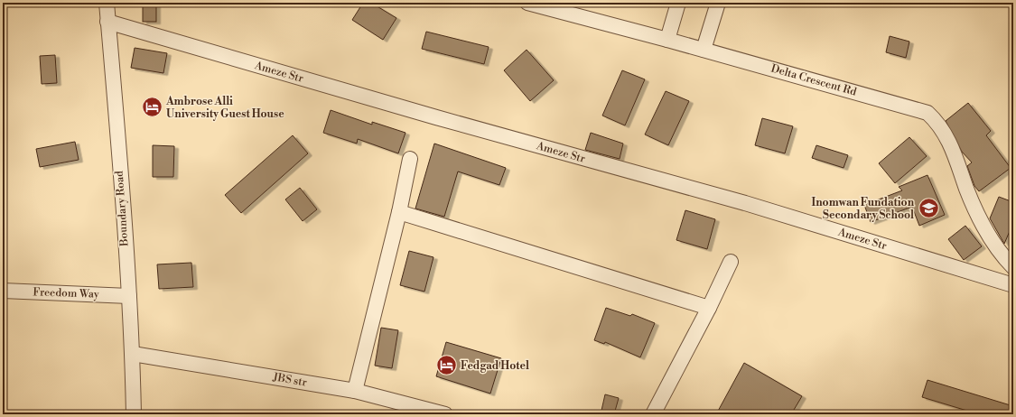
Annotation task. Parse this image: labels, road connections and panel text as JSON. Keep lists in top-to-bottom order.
{
  "streets": {
    "street": [
      "Ameze Str",
      "Delta Crescent Rd",
      "Boundary Road",
      "Freedom Way",
      "JBS str"
    ]
  },
  "crossings": [
    ["Ameze Str", "Boundary Road"],
    ["Boundary Road", "Freedom Way"],
    ["Boundary Road", "JBS str"]
  ],
  "places": {
    "hotel": ["Ambrose Alli University Guest House", "Fedgad Hotel"],
    "school or university": ["Inomwan Fundation Secondary School"]
  }
}
